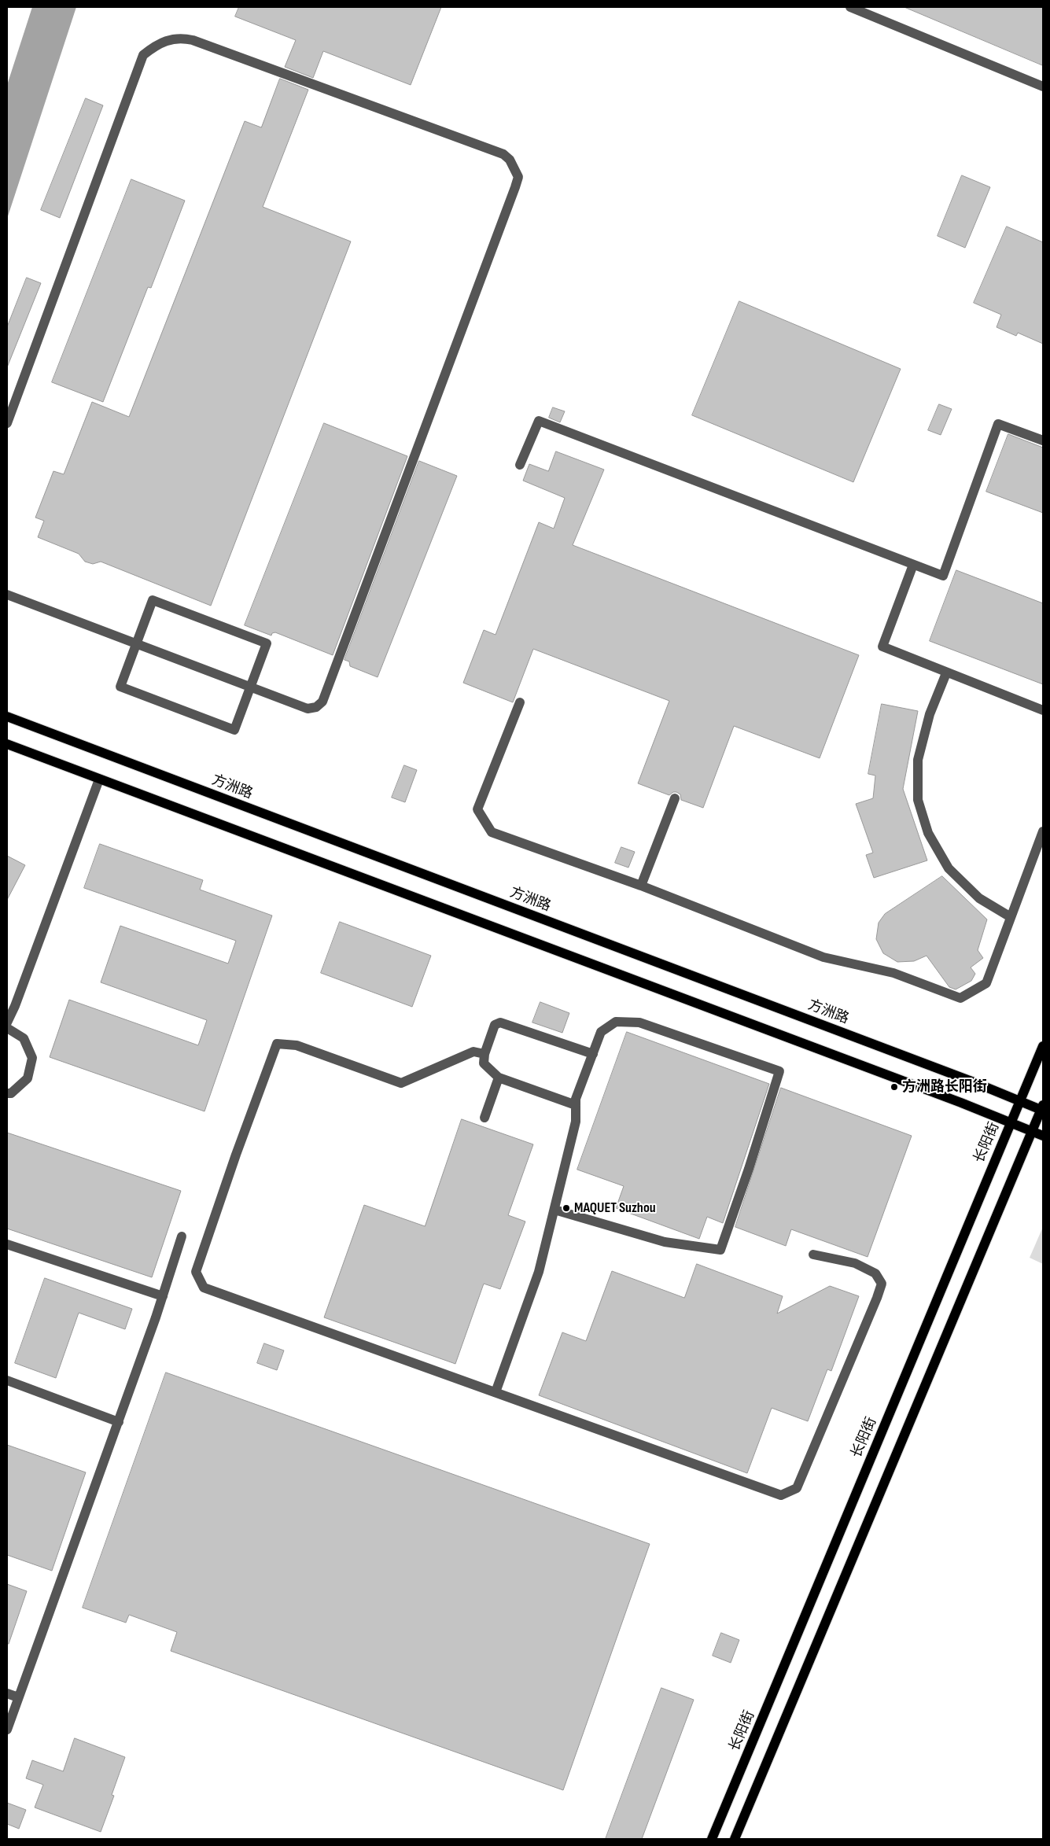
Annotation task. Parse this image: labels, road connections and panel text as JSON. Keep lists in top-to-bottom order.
{
  "streets": {
    "main road": ["方洲路", "长阳街"]
  },
  "crossings": [
    ["方洲路", "长阳街"]
  ],
  "places": ["方洲路长阳街", "MAQUET Suzhou"]
}
